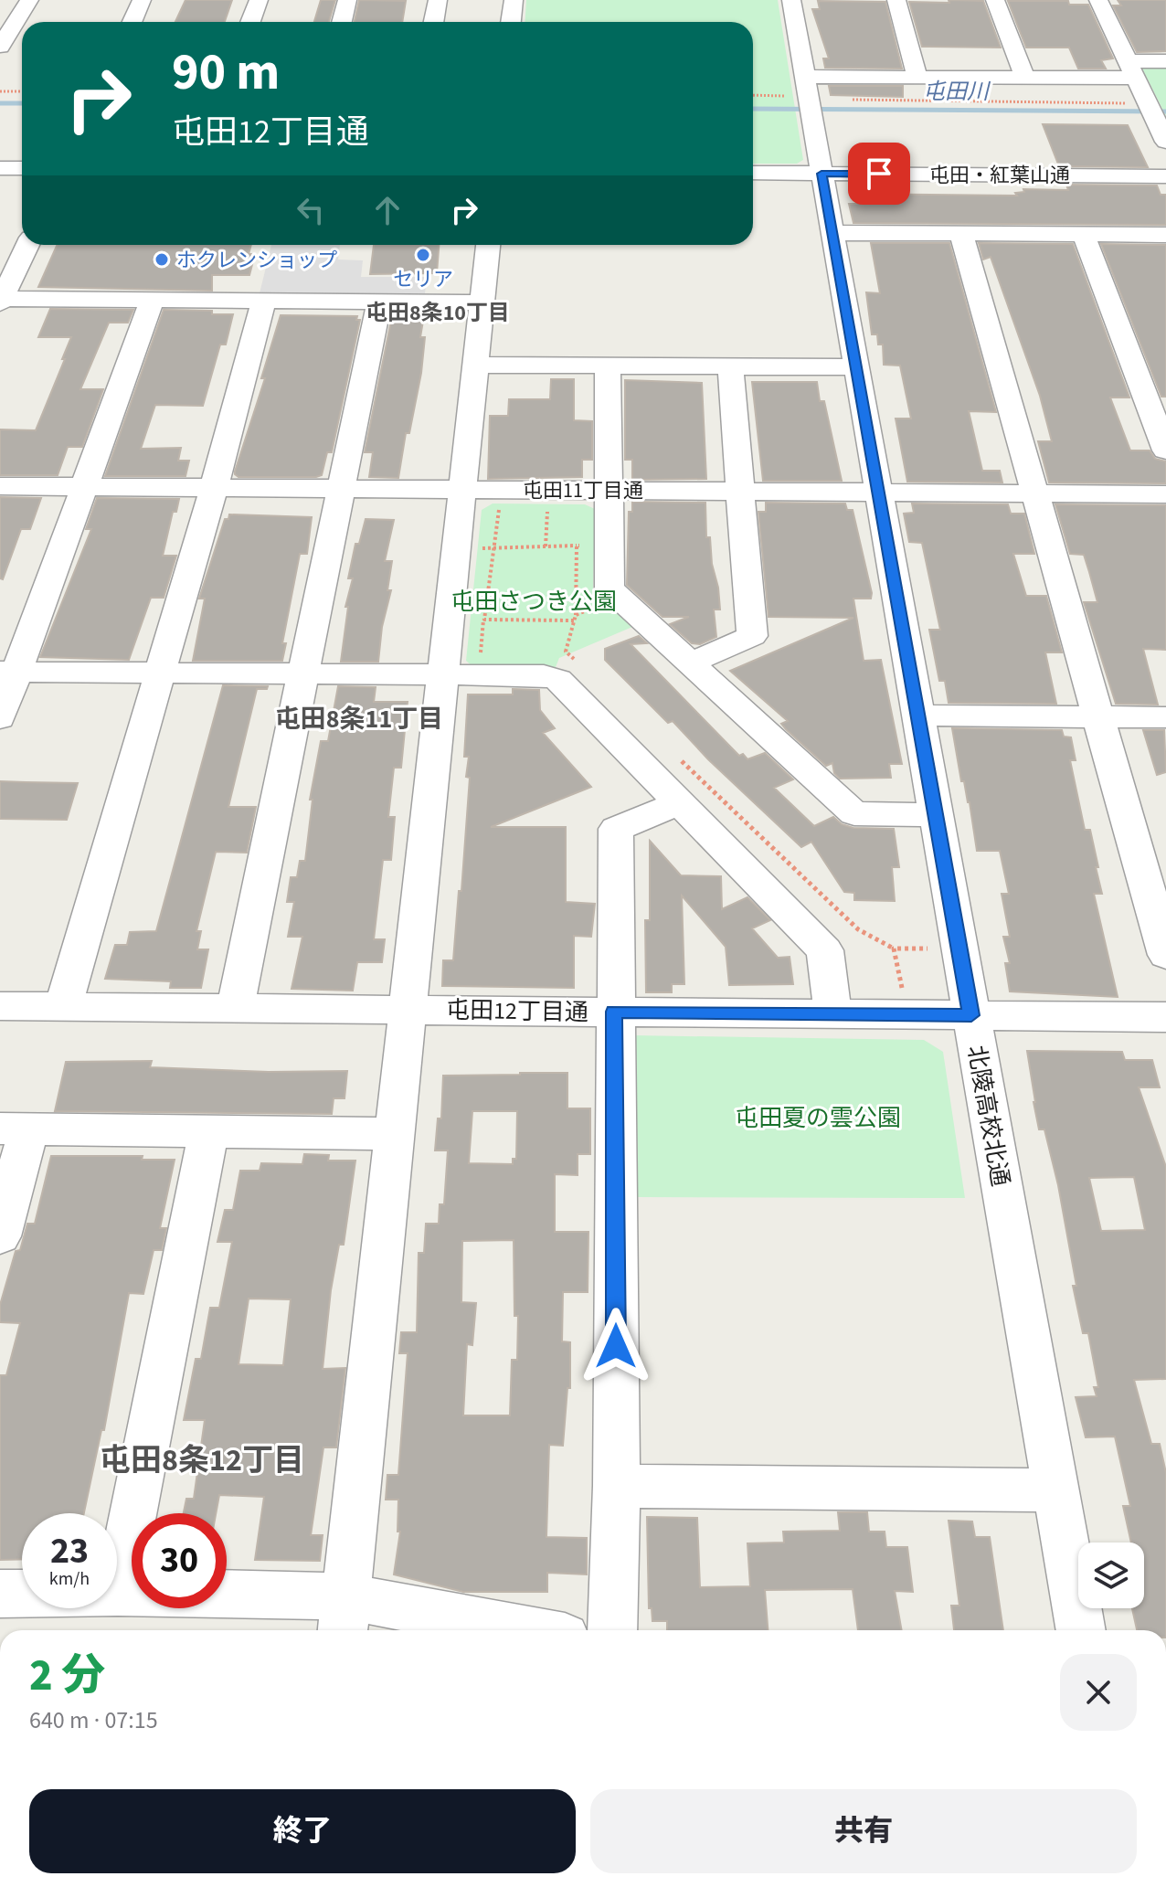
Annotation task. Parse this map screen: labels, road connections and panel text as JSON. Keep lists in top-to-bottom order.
{
  "streets": {
    "street": [
      "屯田・紅葉山通",
      "屯田11丁目通",
      "屯田12丁目通",
      "北陵高校北通"
    ]
  },
  "crossings": [
    ["屯田・紅葉山通", "北陵高校北通"],
    ["屯田11丁目通", "北陵高校北通"],
    ["屯田12丁目通", "北陵高校北通"]
  ],
  "districts": ["屯田8条10丁目", "屯田8条11丁目", "屯田8条12丁目"],
  "water": ["屯田川"],
  "parks": ["屯田さつき公園", "屯田夏の雲公園"],
  "places": ["セリア", "ホクレンショップ"],
  "page": {
    "turn": ["90 m", "屯田12丁目通"],
    "speed": "23 km/h",
    "limit": "30",
    "heading": ["2 分", "640 m · 07:15"],
    "buttons": ["終了", "共有"]
  }
}
